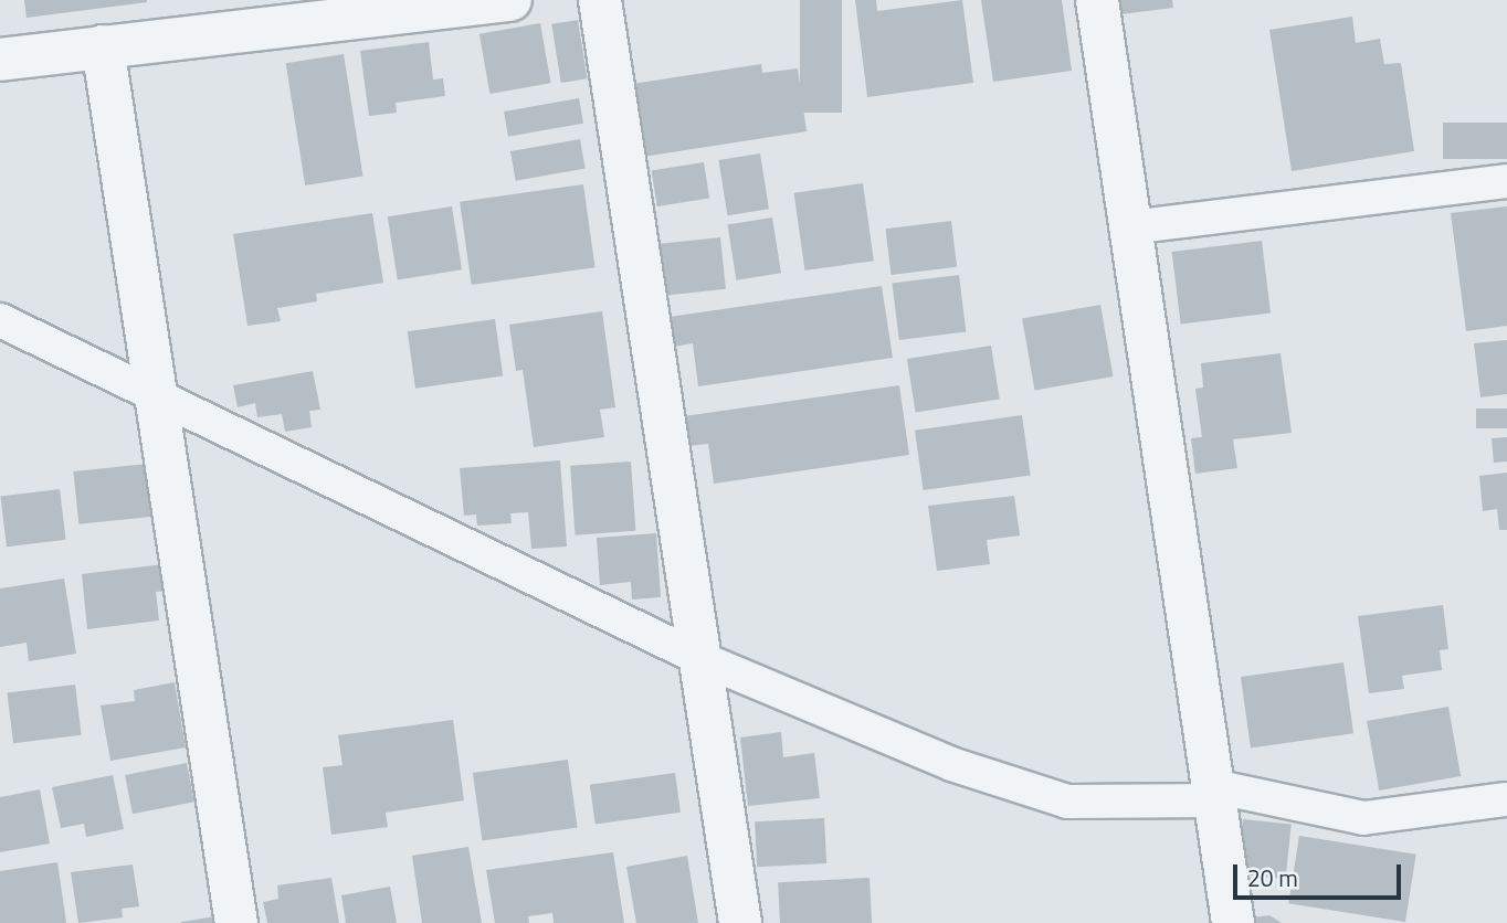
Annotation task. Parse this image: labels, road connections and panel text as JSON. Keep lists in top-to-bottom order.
{
  "scale_bar": "20 m"
}
